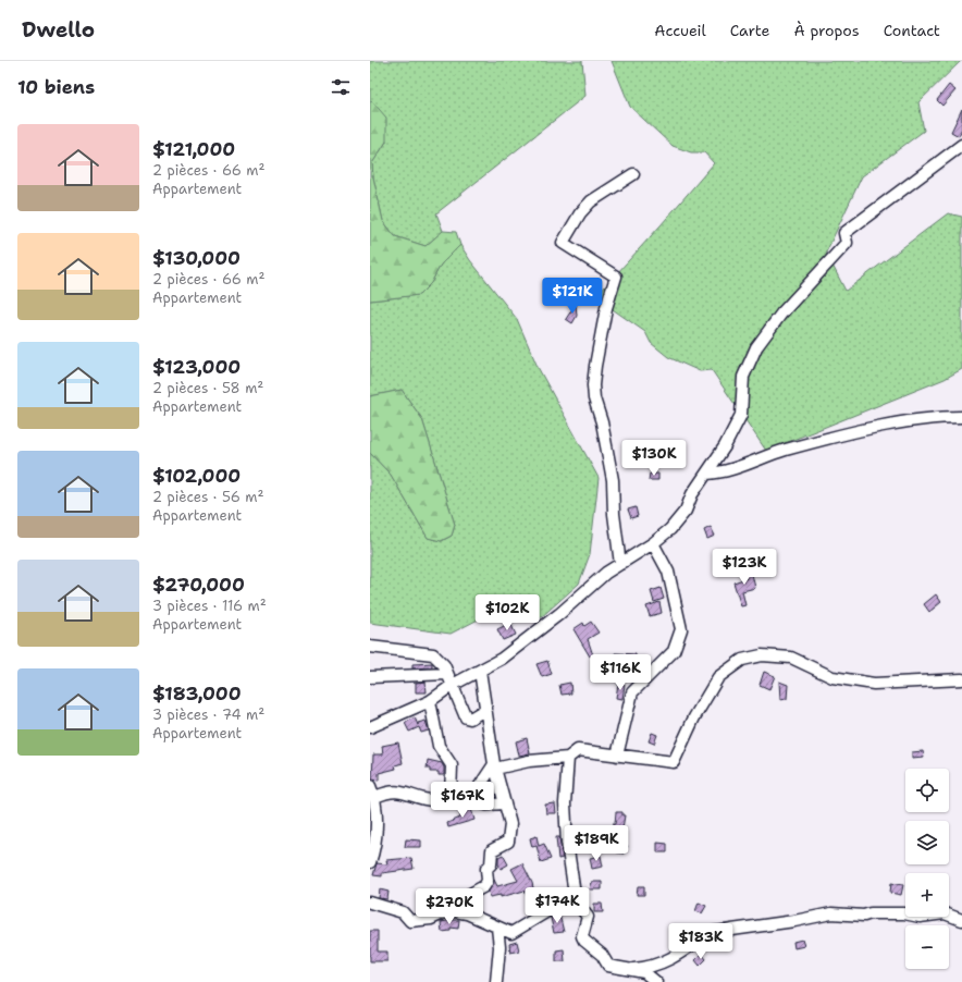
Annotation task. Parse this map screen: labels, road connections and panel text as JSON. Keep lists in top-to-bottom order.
{
  "page": {
    "header": "Dwello",
    "nav": [
      "Accueil",
      "Carte",
      "À propos",
      "Contact"
    ],
    "heading": "10 biens",
    "list": [
      {
        "name": "$121,000",
        "note": "2 pièces · 66 m² · Appartement"
      },
      {
        "name": "$130,000",
        "note": "2 pièces · 66 m² · Appartement"
      },
      {
        "name": "$123,000",
        "note": "2 pièces · 58 m² · Appartement"
      },
      {
        "name": "$102,000",
        "note": "2 pièces · 56 m² · Appartement"
      },
      {
        "name": "$270,000",
        "note": "3 pièces · 116 m² · Appartement"
      },
      {
        "name": "$183,000",
        "note": "3 pièces · 74 m² · Appartement"
      }
    ],
    "price": [
      "$121K",
      "$130K",
      "$123K",
      "$102K",
      "$116K",
      "$167K",
      "$189K",
      "$174K",
      "$270K",
      "$183K"
    ],
    "map_buttons": ["+", "−"]
  }
}
